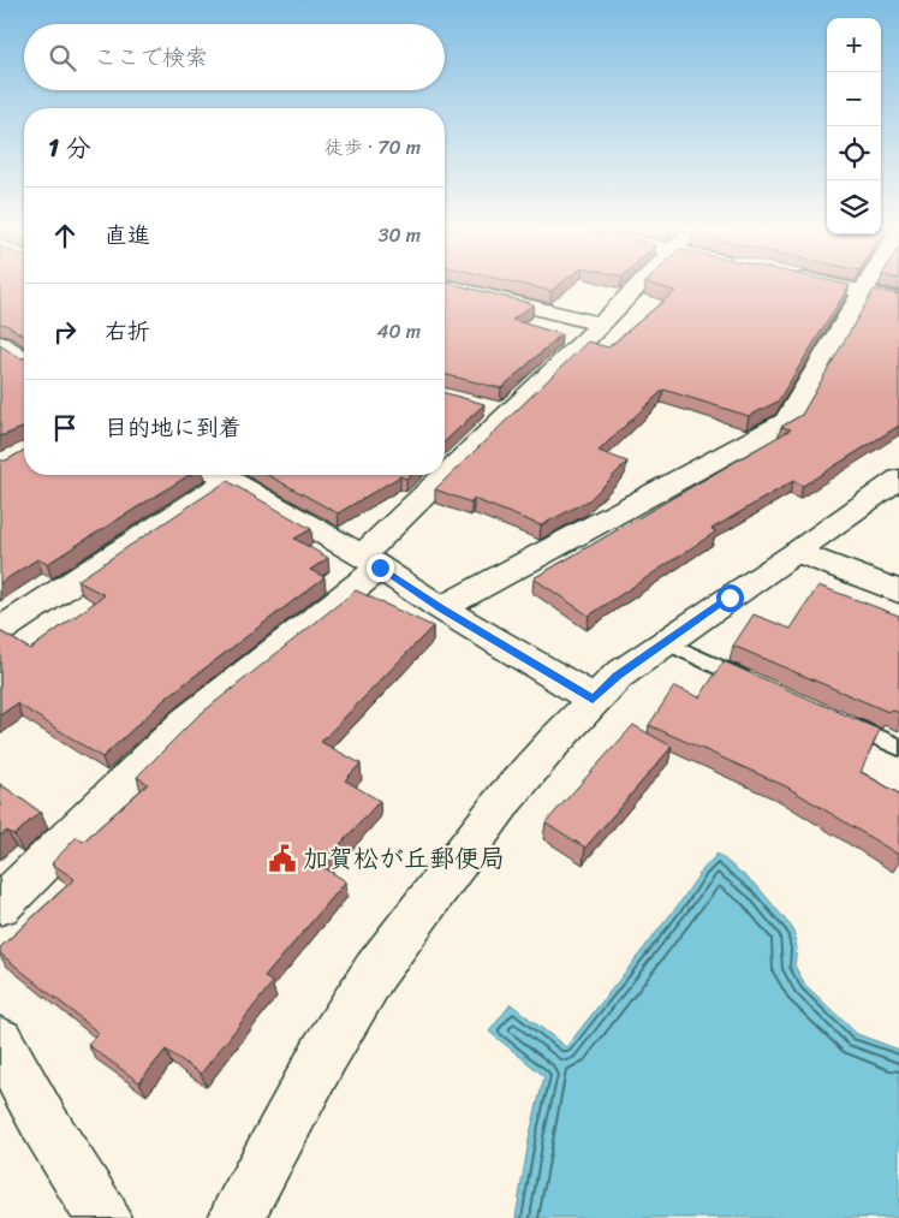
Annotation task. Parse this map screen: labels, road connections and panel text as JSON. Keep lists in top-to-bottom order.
{
  "places": {
    "public building": ["加賀松が丘郵便局"]
  },
  "page": {
    "map_buttons": ["+", "−"],
    "search": "ここで検索",
    "heading": ["1 分", "徒歩 · 70 m"],
    "list": [
      ["直進", "30 m"],
      ["右折", "40 m"],
      "目的地に到着"
    ]
  }
}
